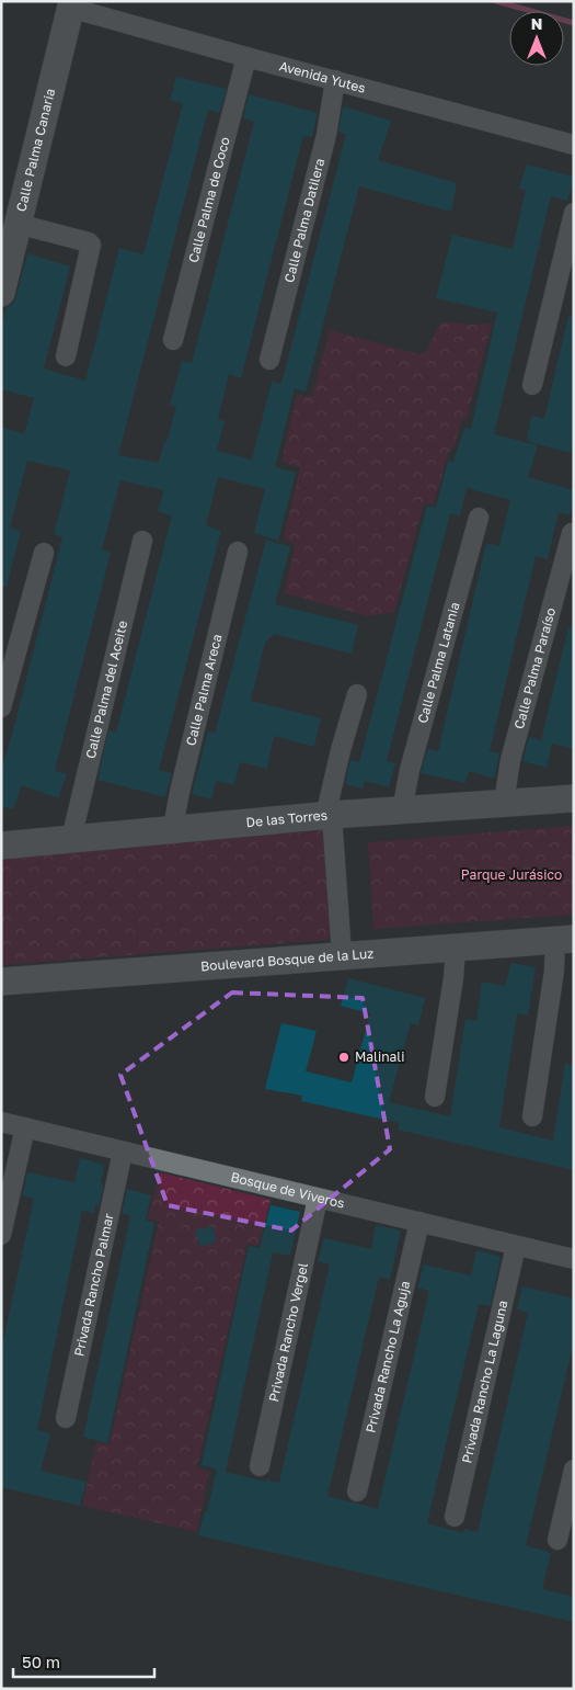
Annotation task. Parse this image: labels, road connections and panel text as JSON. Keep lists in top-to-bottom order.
{
  "streets": {
    "main road": ["Calle Palma Canaria", "De las Torres", "Boulevard Bosque de la Luz"],
    "street": [
      "Avenida Yutes",
      "Calle Palma de Coco",
      "Calle Palma Datilera",
      "Calle Palma Latania",
      "Calle Palma Paraíso",
      "Calle Palma del Aceite",
      "Calle Palma Areca",
      "Bosque de Viveros",
      "Privada Rancho Palmar",
      "Privada Rancho Vergel",
      "Privada Rancho La Aguja",
      "Privada Rancho La Laguna"
    ]
  },
  "crossings": [
    ["Avenida Yutes", "Calle Palma Canaria"],
    ["Avenida Yutes", "Calle Palma de Coco"],
    ["Avenida Yutes", "Calle Palma Datilera"],
    ["Calle Palma Latania", "De las Torres"],
    ["Calle Palma Paraíso", "De las Torres"],
    ["Calle Palma del Aceite", "De las Torres"],
    ["Calle Palma Areca", "De las Torres"],
    ["Bosque de Viveros", "Privada Rancho Palmar"],
    ["Bosque de Viveros", "Privada Rancho Vergel"],
    ["Bosque de Viveros", "Privada Rancho La Aguja"],
    ["Bosque de Viveros", "Privada Rancho La Laguna"]
  ],
  "parks": ["Parque Jurásico"],
  "places": ["Malinali"],
  "scale_bar": "50 m",
  "north": "top"
}
